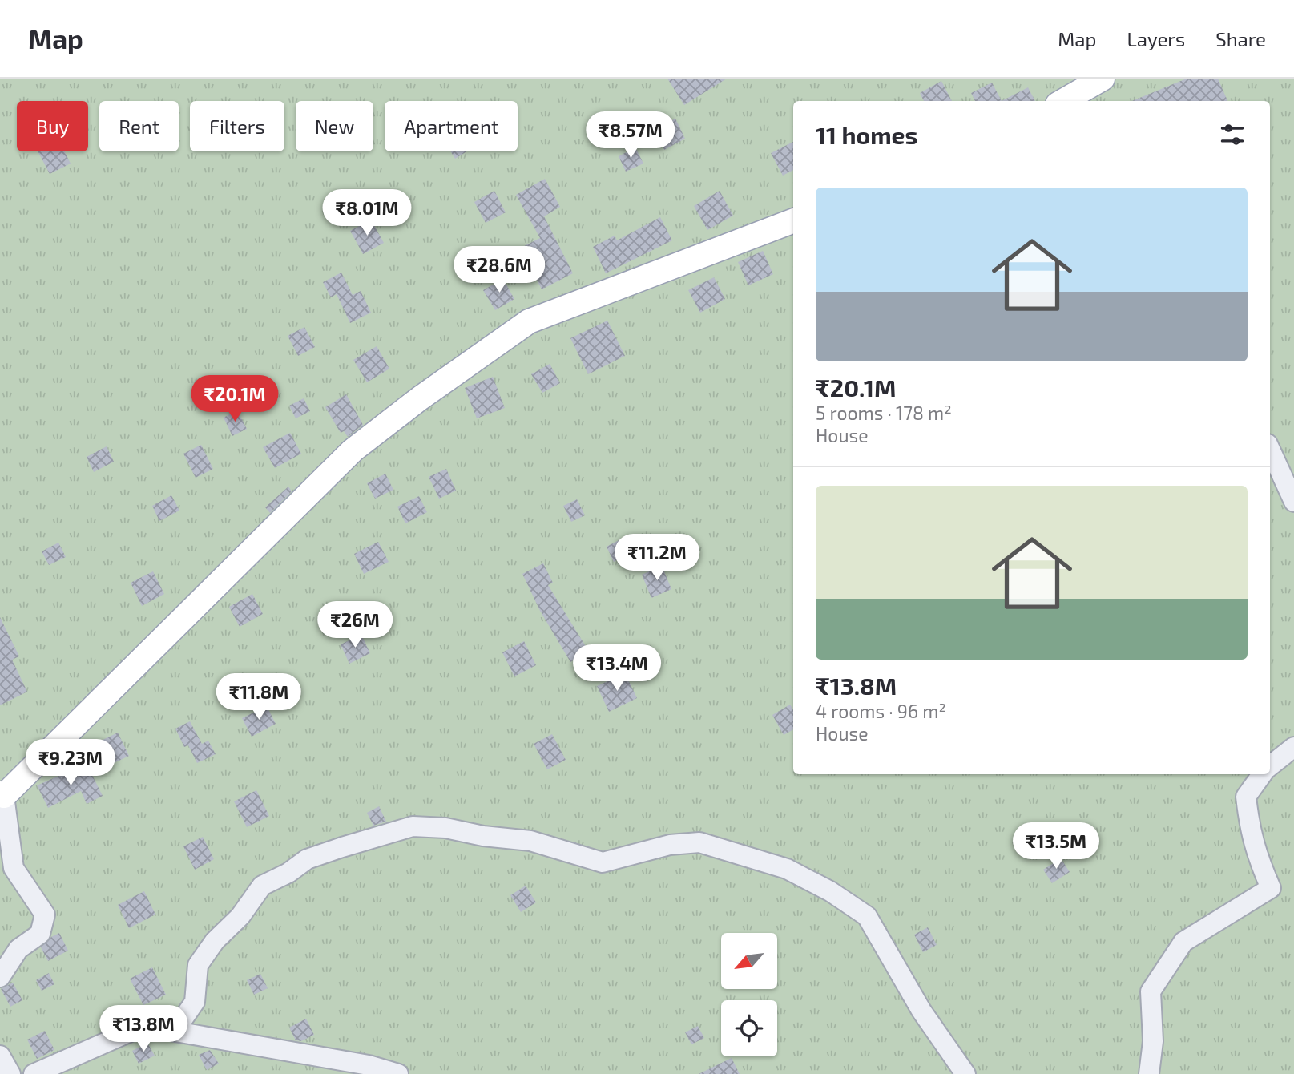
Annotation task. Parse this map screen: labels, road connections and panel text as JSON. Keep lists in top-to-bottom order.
{
  "north": "bottom left",
  "page": {
    "header": "Map",
    "nav": ["Map", "Layers", "Share"],
    "chip": [
      "Buy",
      "Rent",
      "Filters",
      "New",
      "Apartment"
    ],
    "heading": "11 homes",
    "price": [
      "₹8.57M",
      "₹8.01M",
      "₹28.6M",
      "₹20.1M",
      "₹11.2M",
      "₹26M",
      "₹13.4M",
      "₹11.8M",
      "₹9.23M",
      "₹13.5M",
      "₹13.8M"
    ],
    "list": [
      {
        "name": "₹20.1M",
        "note": "5 rooms · 178 m² · House"
      },
      {
        "name": "₹13.8M",
        "note": "4 rooms · 96 m² · House"
      }
    ]
  }
}
